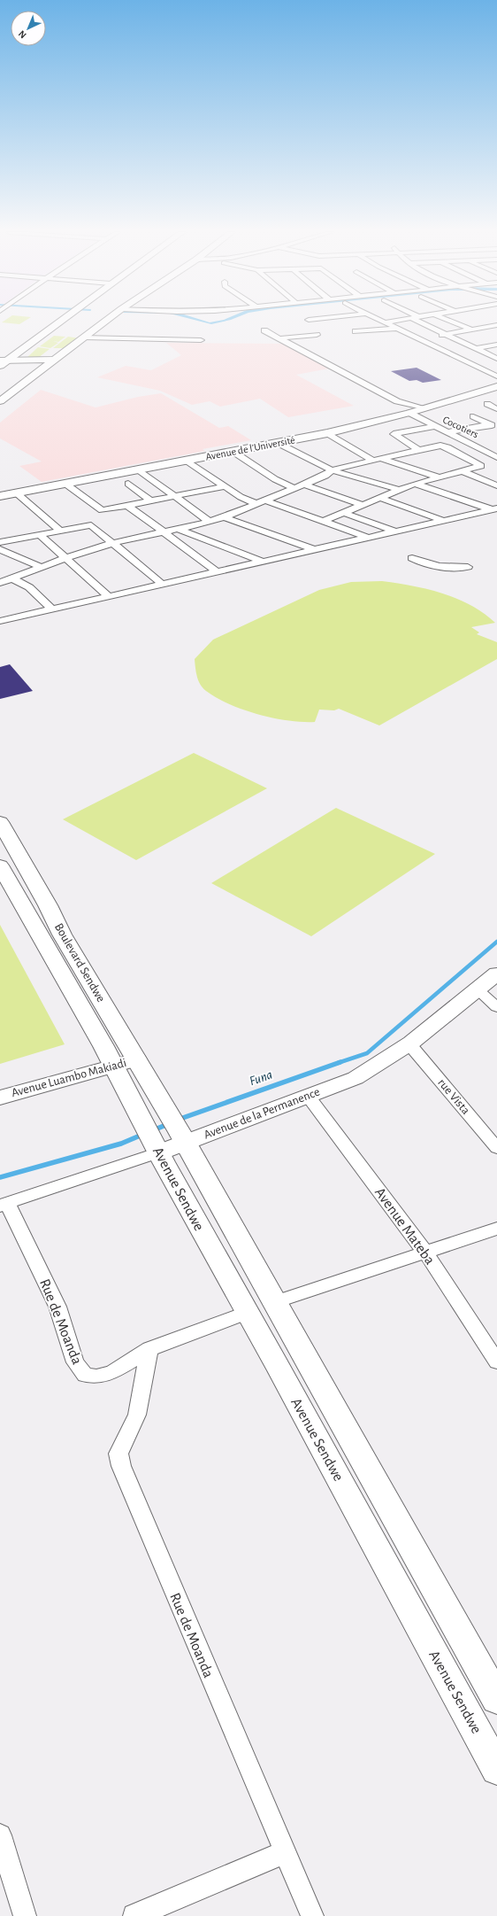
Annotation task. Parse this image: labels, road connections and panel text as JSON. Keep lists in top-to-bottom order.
{
  "streets": {
    "highway": ["Boulevard Sendwe", "Avenue Sendwe"],
    "street": [
      "Cocotiers",
      "Avenue de l’Université",
      "Avenue Luambo Makiadi",
      "rue Vista",
      "Avenue de la Permanence",
      "Avenue Mateba",
      "Rue de Moanda"
    ]
  },
  "crossings": [
    ["Cocotiers", "Avenue de l’Université"],
    ["Boulevard Sendwe", "Avenue Luambo Makiadi"],
    ["Boulevard Sendwe", "Avenue Sendwe"],
    ["rue Vista", "Avenue de la Permanence"],
    ["Avenue de la Permanence", "Avenue Sendwe"],
    ["Avenue de la Permanence", "Avenue Mateba"],
    ["Avenue de la Permanence", "Rue de Moanda"],
    ["Avenue Sendwe", "Rue de Moanda"]
  ],
  "water": ["Funa"],
  "north": "bottom left"
}
